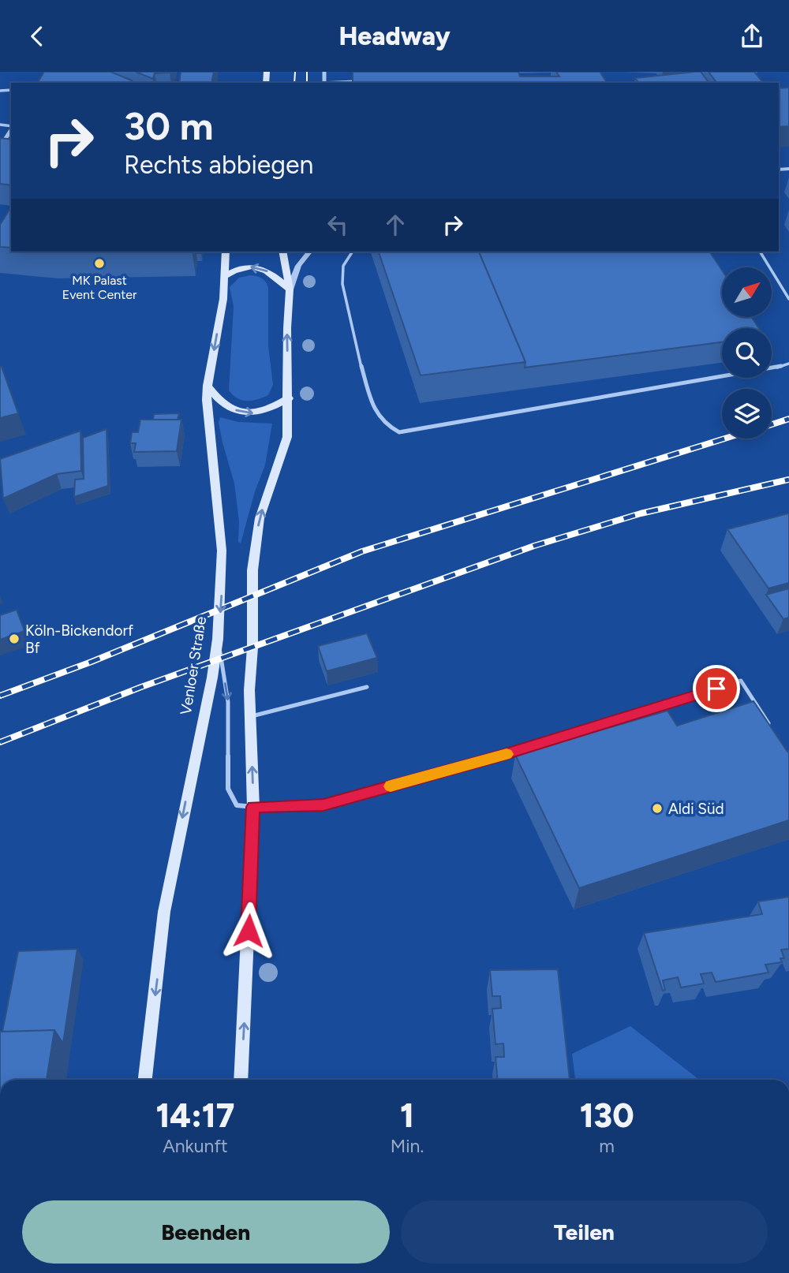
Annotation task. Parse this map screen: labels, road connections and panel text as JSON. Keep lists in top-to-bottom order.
{
  "streets": {
    "main road": ["Venloer Straße"]
  },
  "places": ["MK Palast Event Center", "Köln-Bickendorf Bf", "Aldi Süd"],
  "north": "top right",
  "page": {
    "header": "Headway",
    "turn": ["30 m", "Rechts abbiegen"],
    "eta": [
      "14:17",
      "Ankunft",
      "1",
      "Min.",
      "130",
      "m"
    ],
    "buttons": ["Beenden", "Teilen"]
  }
}
